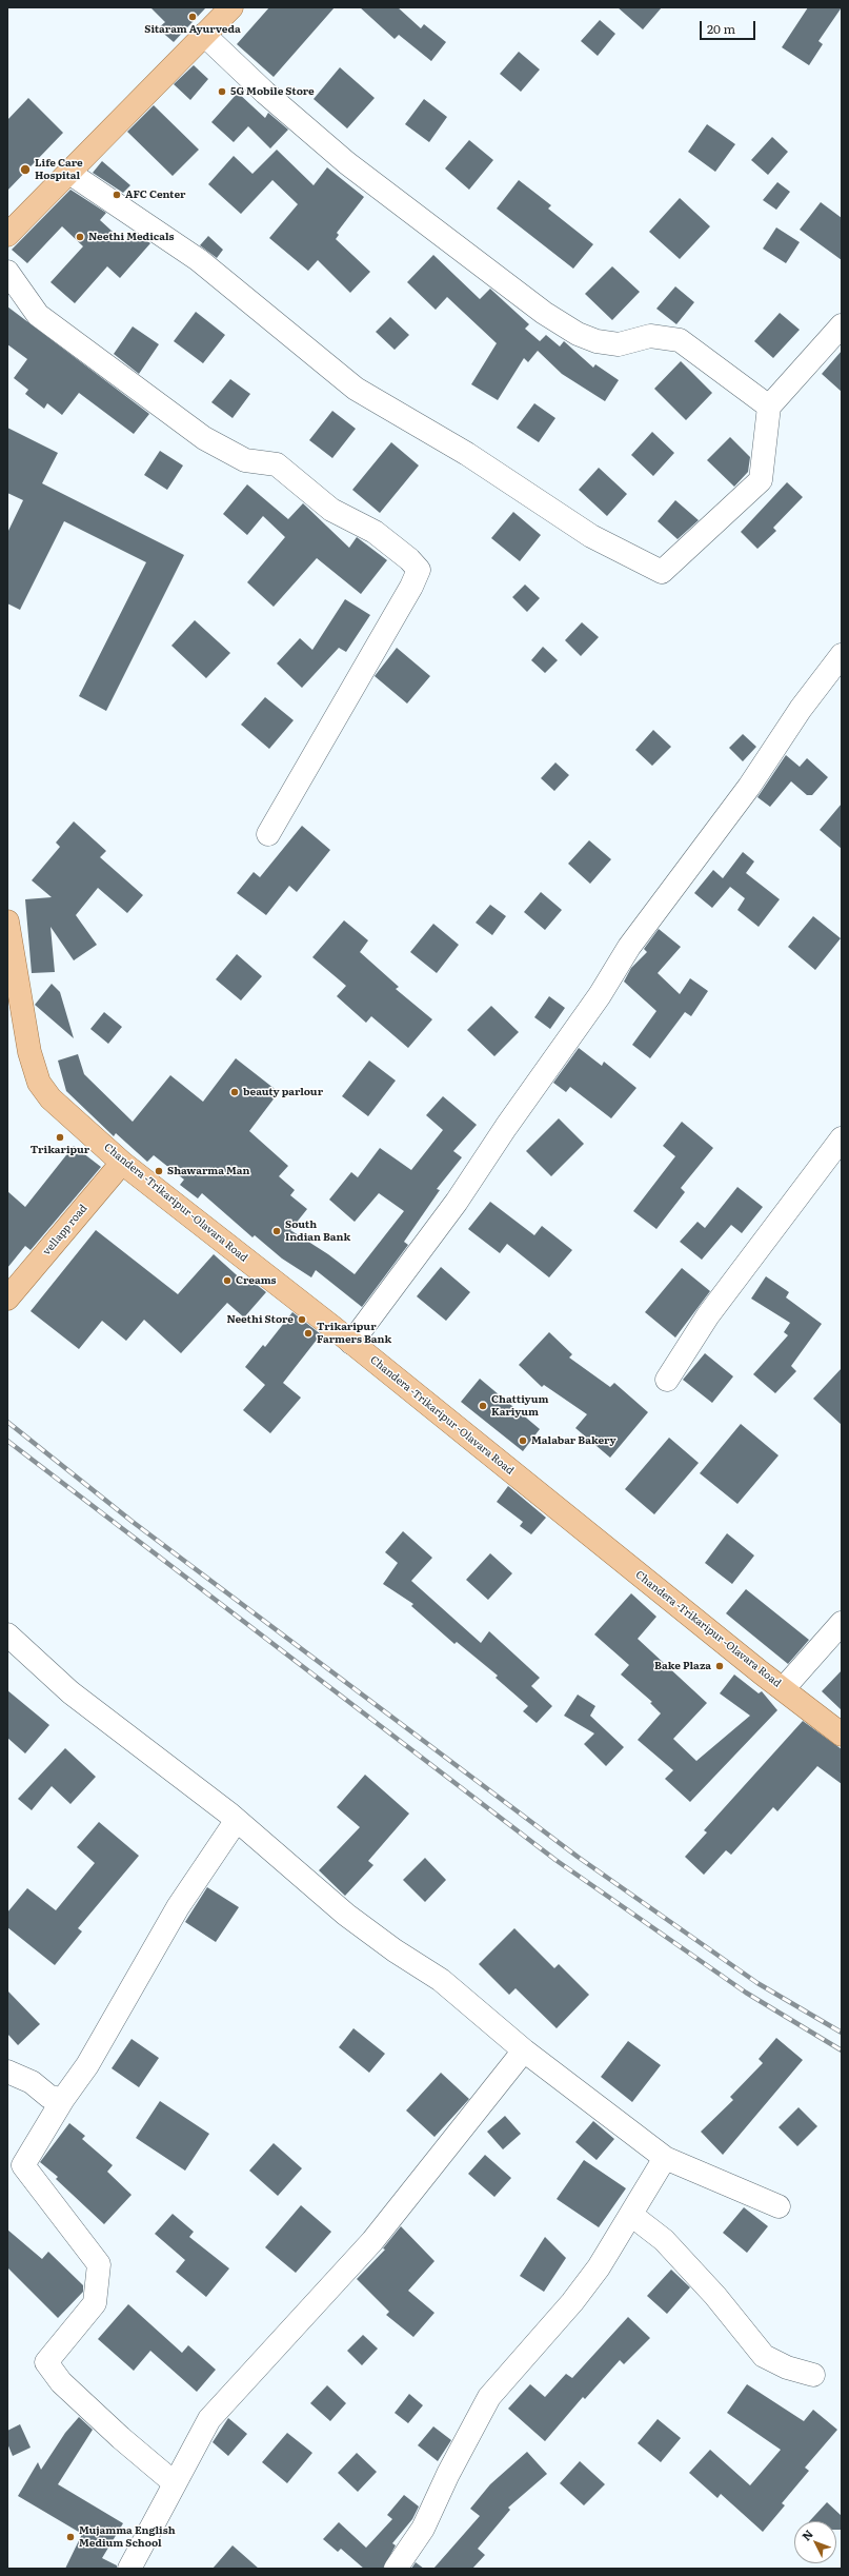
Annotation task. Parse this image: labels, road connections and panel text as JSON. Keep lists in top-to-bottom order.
{
  "streets": {
    "main road": ["Chandera -Trikaripur -Olavara Road", "vellapp road"]
  },
  "crossings": [
    ["Chandera -Trikaripur -Olavara Road", "vellapp road"]
  ],
  "places": [
    "Sitaram Ayurveda",
    "5G Mobile Store",
    "Life Care Hospital",
    "AFC Center",
    "Neethi Medicals",
    "beauty parlour",
    "Trikaripur",
    "Shawarma Man",
    "South Indian Bank",
    "Creams",
    "Neethi Store",
    "Trikaripur Farmers Bank",
    "Chattiyum Kariyum",
    "Malabar Bakery",
    "Bake Plaza",
    "Mujamma English Medium School"
  ],
  "scale_bar": "20 m",
  "north": "top left"
}
